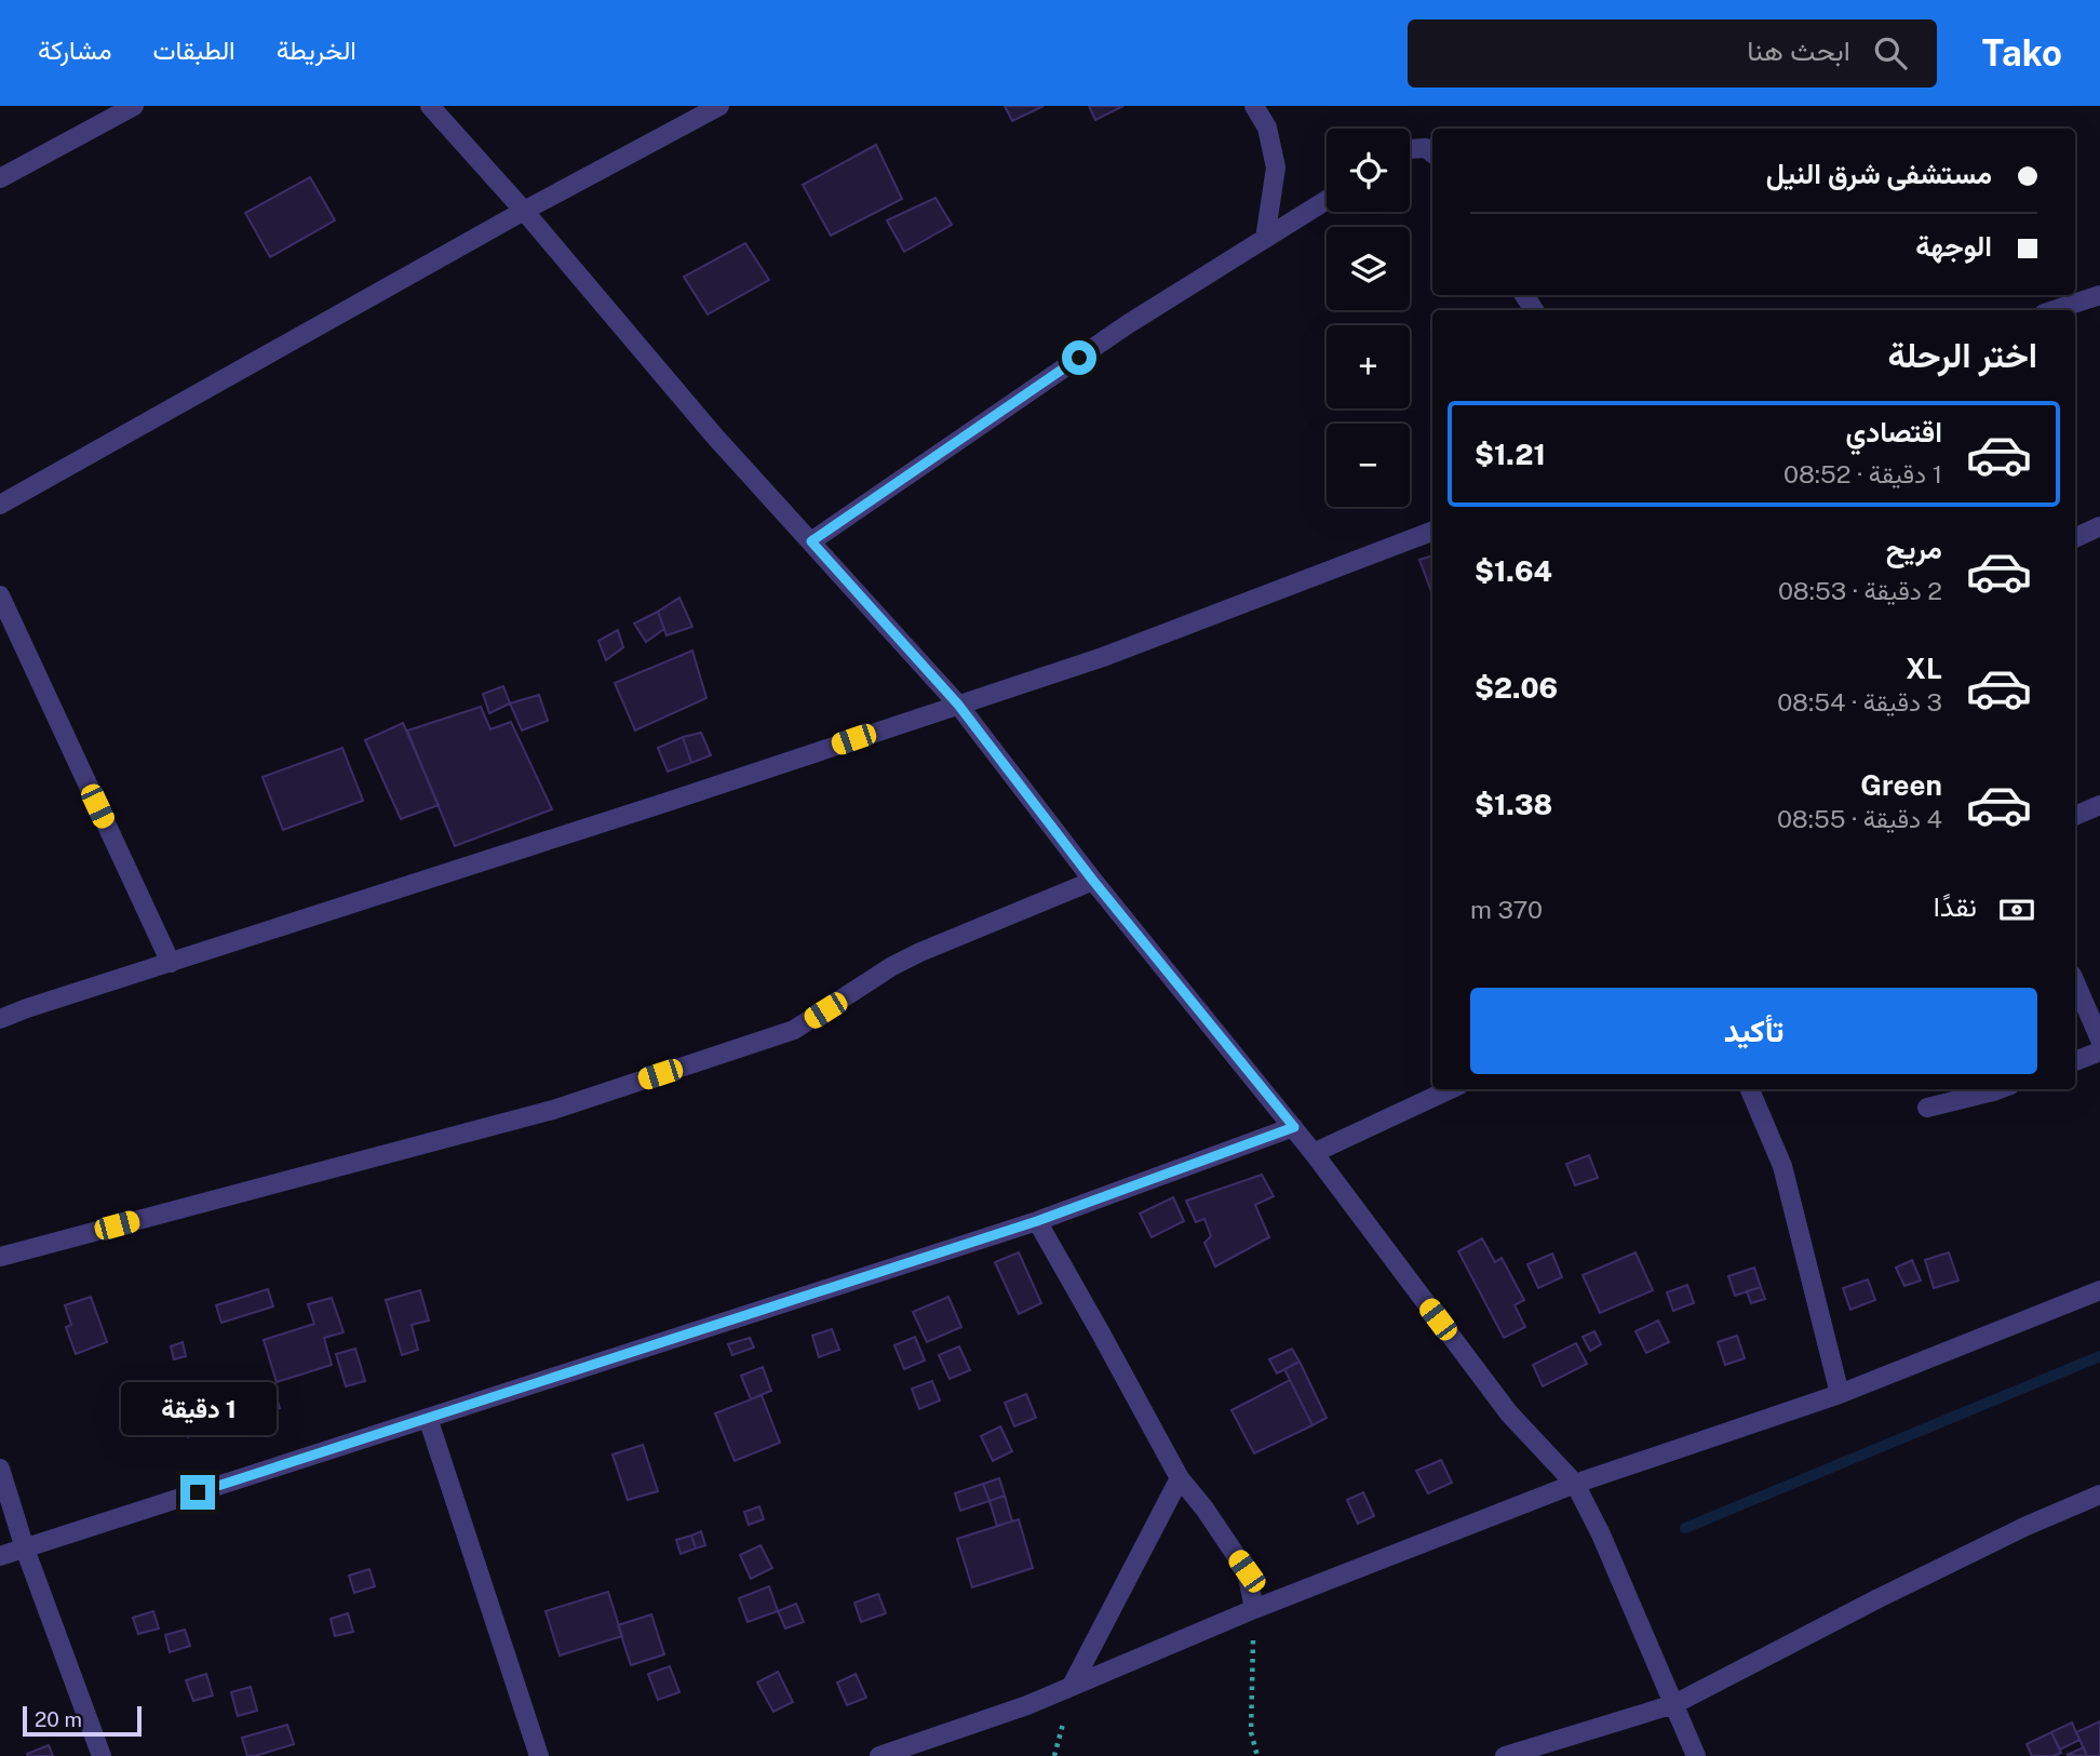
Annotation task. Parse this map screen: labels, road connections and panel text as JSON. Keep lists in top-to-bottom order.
{
  "scale_bar": "20 m",
  "page": {
    "header": "Tako",
    "search": "ابحث هنا",
    "nav": ["الخريطة", "الطبقات", "مشاركة"],
    "map_buttons": ["+", "−"],
    "banner": ["مستشفى شرق النيل", "الوجهة"],
    "heading": "اختر الرحلة",
    "list": [
      {
        "name": "اقتصادي",
        "note": "1 دقيقة · 08:52",
        "value": "$1.21"
      },
      {
        "name": "مريح",
        "note": "2 دقيقة · 08:53",
        "value": "$1.64"
      },
      {
        "name": "XL",
        "note": "3 دقيقة · 08:54",
        "value": "$2.06"
      },
      {
        "name": "Green",
        "note": "4 دقيقة · 08:55",
        "value": "$1.38"
      }
    ],
    "pay": ["نقدًا", "370 m"],
    "buttons": "تأكيد",
    "bubble": "1 دقيقة",
    "scale": "20 m"
  }
}
